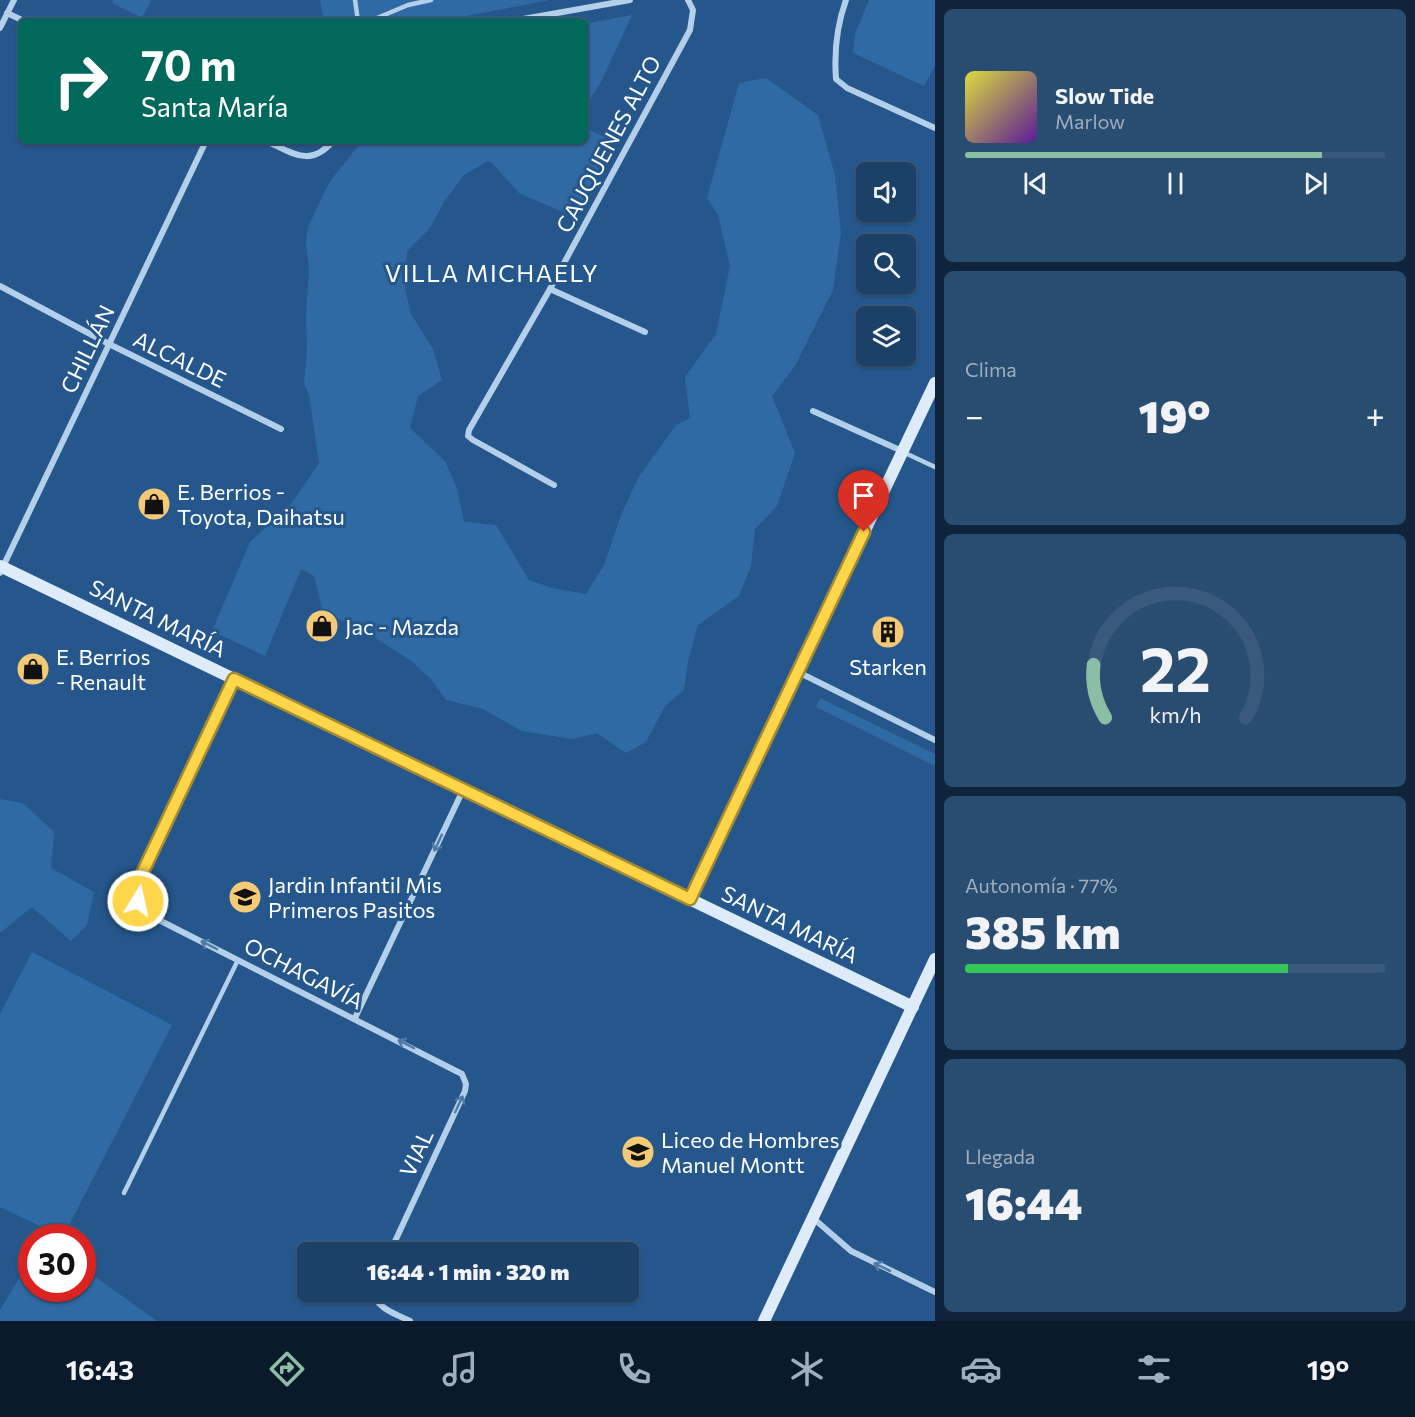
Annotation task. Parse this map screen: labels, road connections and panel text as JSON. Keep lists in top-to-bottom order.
{
  "streets": {
    "main road": ["SANTA MARÍA"],
    "street": [
      "CAUQUENES ALTO",
      "CHILLÁN",
      "ALCALDE",
      "OCHAGAVÍA",
      "VIAL"
    ]
  },
  "crossings": [
    ["CHILLÁN", "ALCALDE"],
    ["CHILLÁN", "SANTA MARÍA"],
    ["SANTA MARÍA", "OCHAGAVÍA"],
    ["OCHAGAVÍA", "VIAL"]
  ],
  "one_way": ["VIAL"],
  "districts": ["VILLA MICHAELY"],
  "places": {
    "shop": ["E. Berrios - Toyota, Daihatsu", "Jac - Mazda", "E. Berrios - Renault"],
    "building": ["Starken"],
    "school or university": ["Jardin Infantil Mis Primeros Pasitos", "Liceo de Hombres Manuel Montt"]
  },
  "page": {
    "turn": ["70 m", "Santa María"],
    "song": ["Slow Tide", "Marlow"],
    "tile": [
      "Clima",
      ["Autonomía · 77%", "385 km"],
      ["Llegada", "16:44"]
    ],
    "heat": ["−", "19°", "+"],
    "limit": "30",
    "trip": "16:44 · 1 min · 320 m",
    "tabs": ["16:43", "19°"],
    "gauge": ["22", "km/h"]
  }
}
